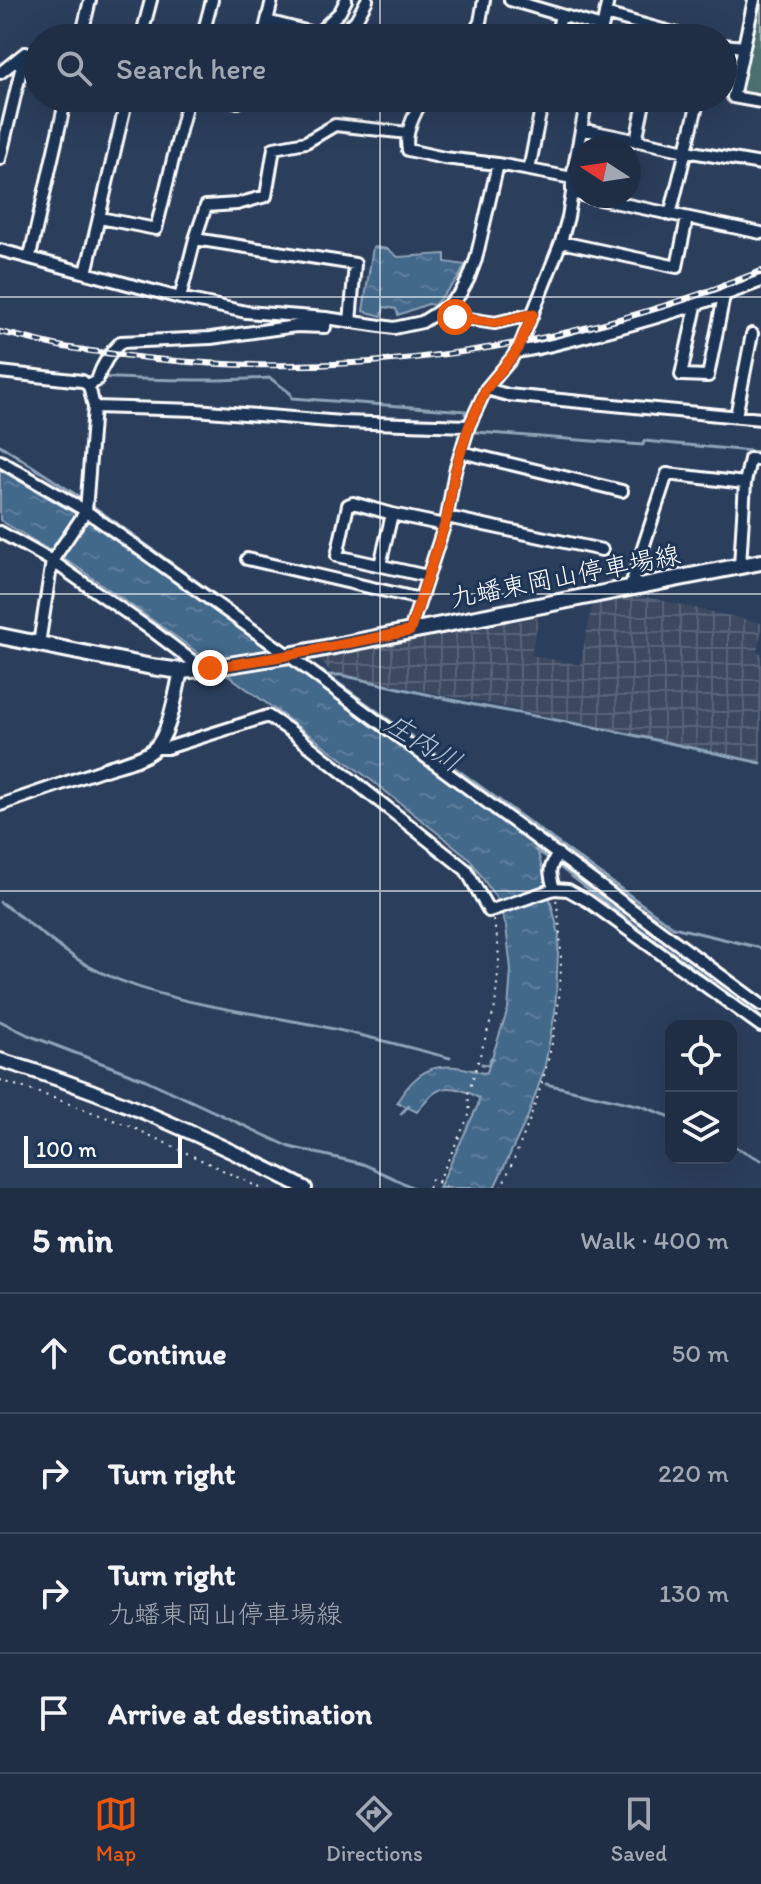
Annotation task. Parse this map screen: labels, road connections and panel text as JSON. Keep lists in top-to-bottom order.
{
  "streets": {
    "main road": ["九蟠東岡山停車場線"]
  },
  "water": ["庄内川"],
  "scale_bar": "100 m",
  "north": "left",
  "page": {
    "search": "Search here",
    "scale": "100 m",
    "heading": ["5 min", "Walk · 400 m"],
    "list": [
      ["Continue", "50 m"],
      ["Turn right", "220 m"],
      ["Turn right", "九蟠東岡山停車場線", "130 m"],
      "Arrive at destination"
    ],
    "nav": ["Map", "Directions", "Saved"]
  }
}
